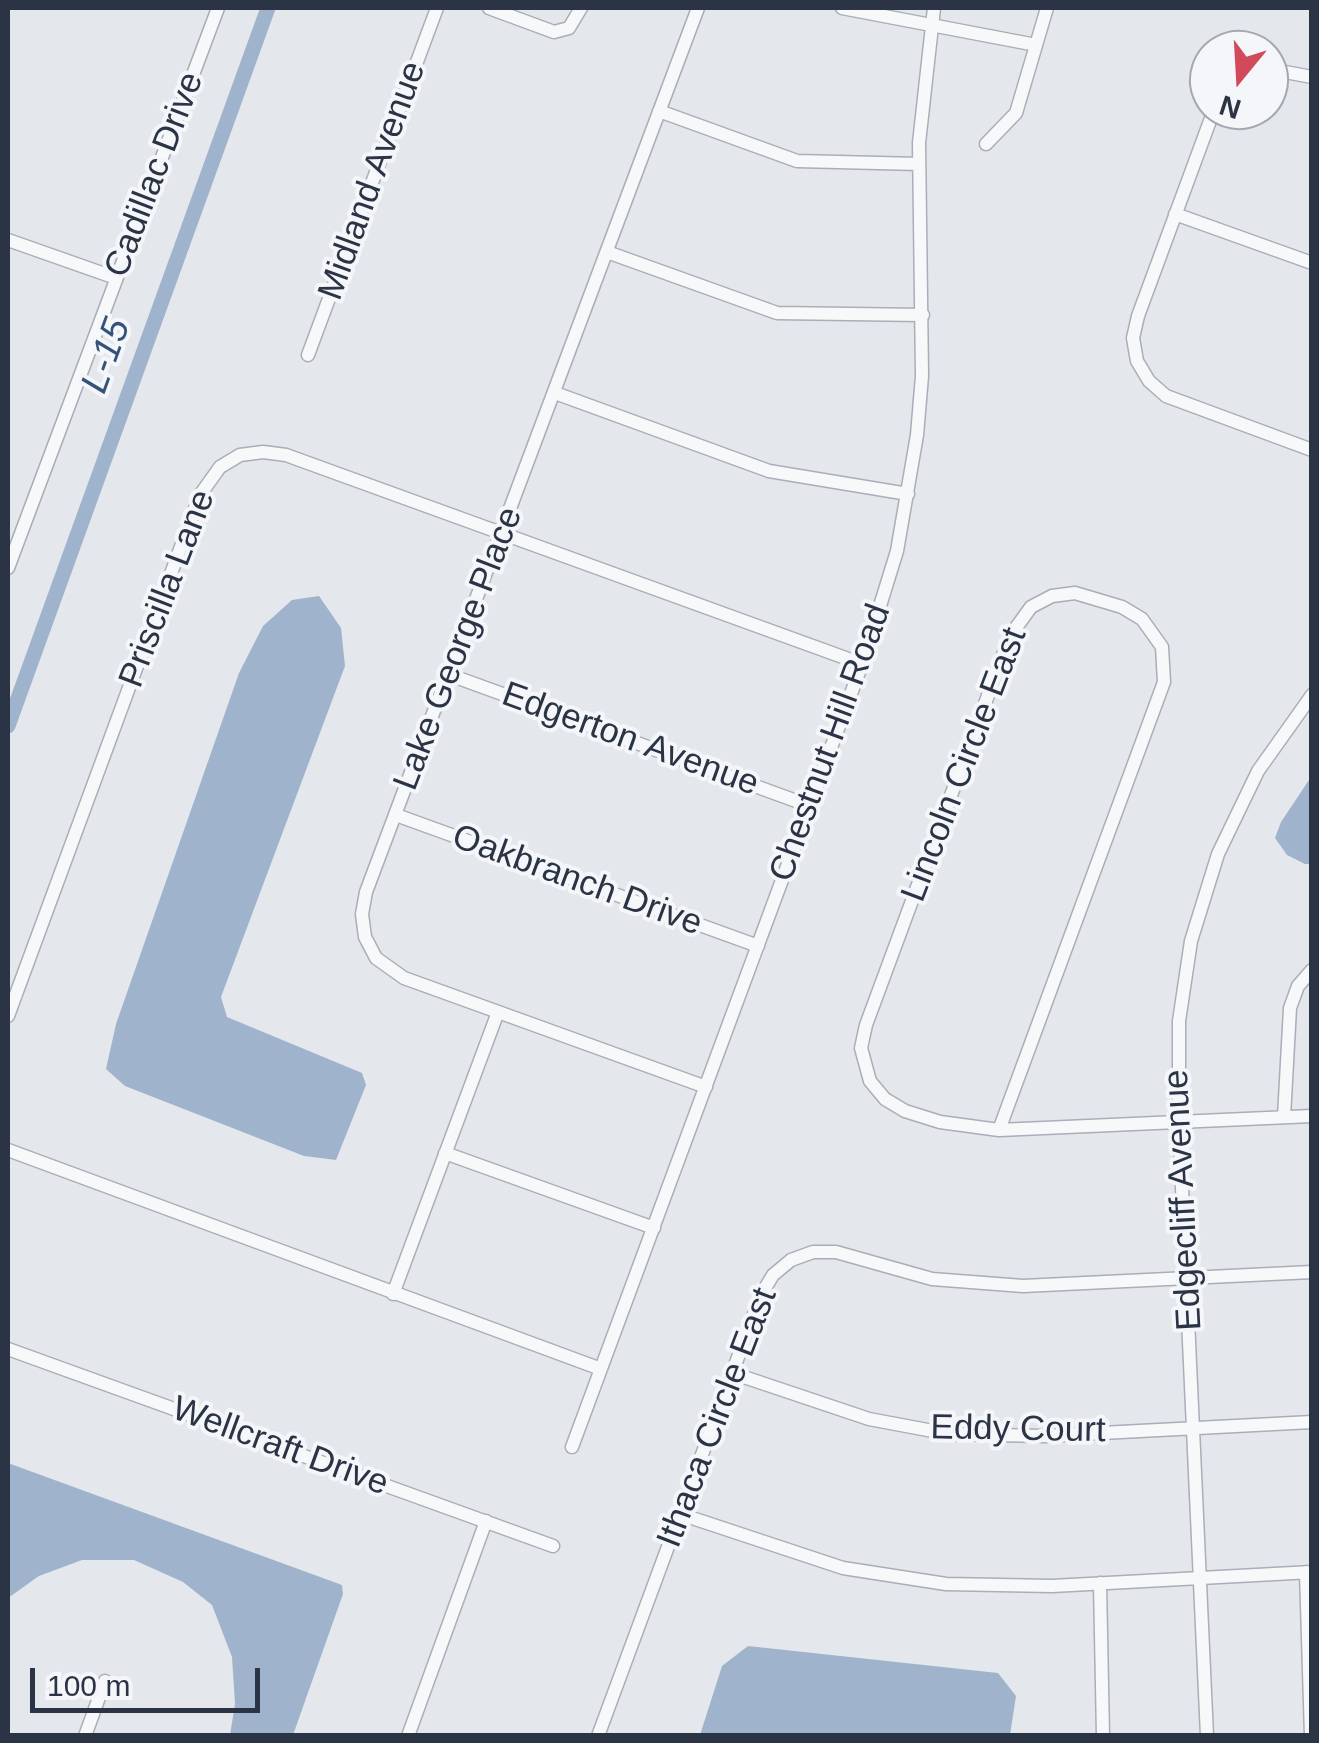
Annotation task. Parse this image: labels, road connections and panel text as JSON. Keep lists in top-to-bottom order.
{
  "streets": {
    "street": [
      "Cadillac Drive",
      "Midland Avenue",
      "Priscilla Lane",
      "Lake George Place",
      "Edgerton Avenue",
      "Chestnut Hill Road",
      "Lincoln Circle East",
      "Oakbranch Drive",
      "Edgecliff Avenue",
      "Ithaca Circle East",
      "Eddy Court",
      "Wellcraft Drive"
    ]
  },
  "crossings": [
    ["Priscilla Lane", "Lake George Place"],
    ["Priscilla Lane", "Chestnut Hill Road"],
    ["Lake George Place", "Edgerton Avenue"],
    ["Lake George Place", "Chestnut Hill Road"],
    ["Lake George Place", "Oakbranch Drive"],
    ["Edgerton Avenue", "Chestnut Hill Road"],
    ["Chestnut Hill Road", "Oakbranch Drive"],
    ["Lincoln Circle East", "Edgecliff Avenue"],
    ["Edgecliff Avenue", "Ithaca Circle East"],
    ["Edgecliff Avenue", "Eddy Court"],
    ["Ithaca Circle East", "Eddy Court"]
  ],
  "water": ["L-15"],
  "scale_bar": "100 m",
  "north": "bottom"
}
